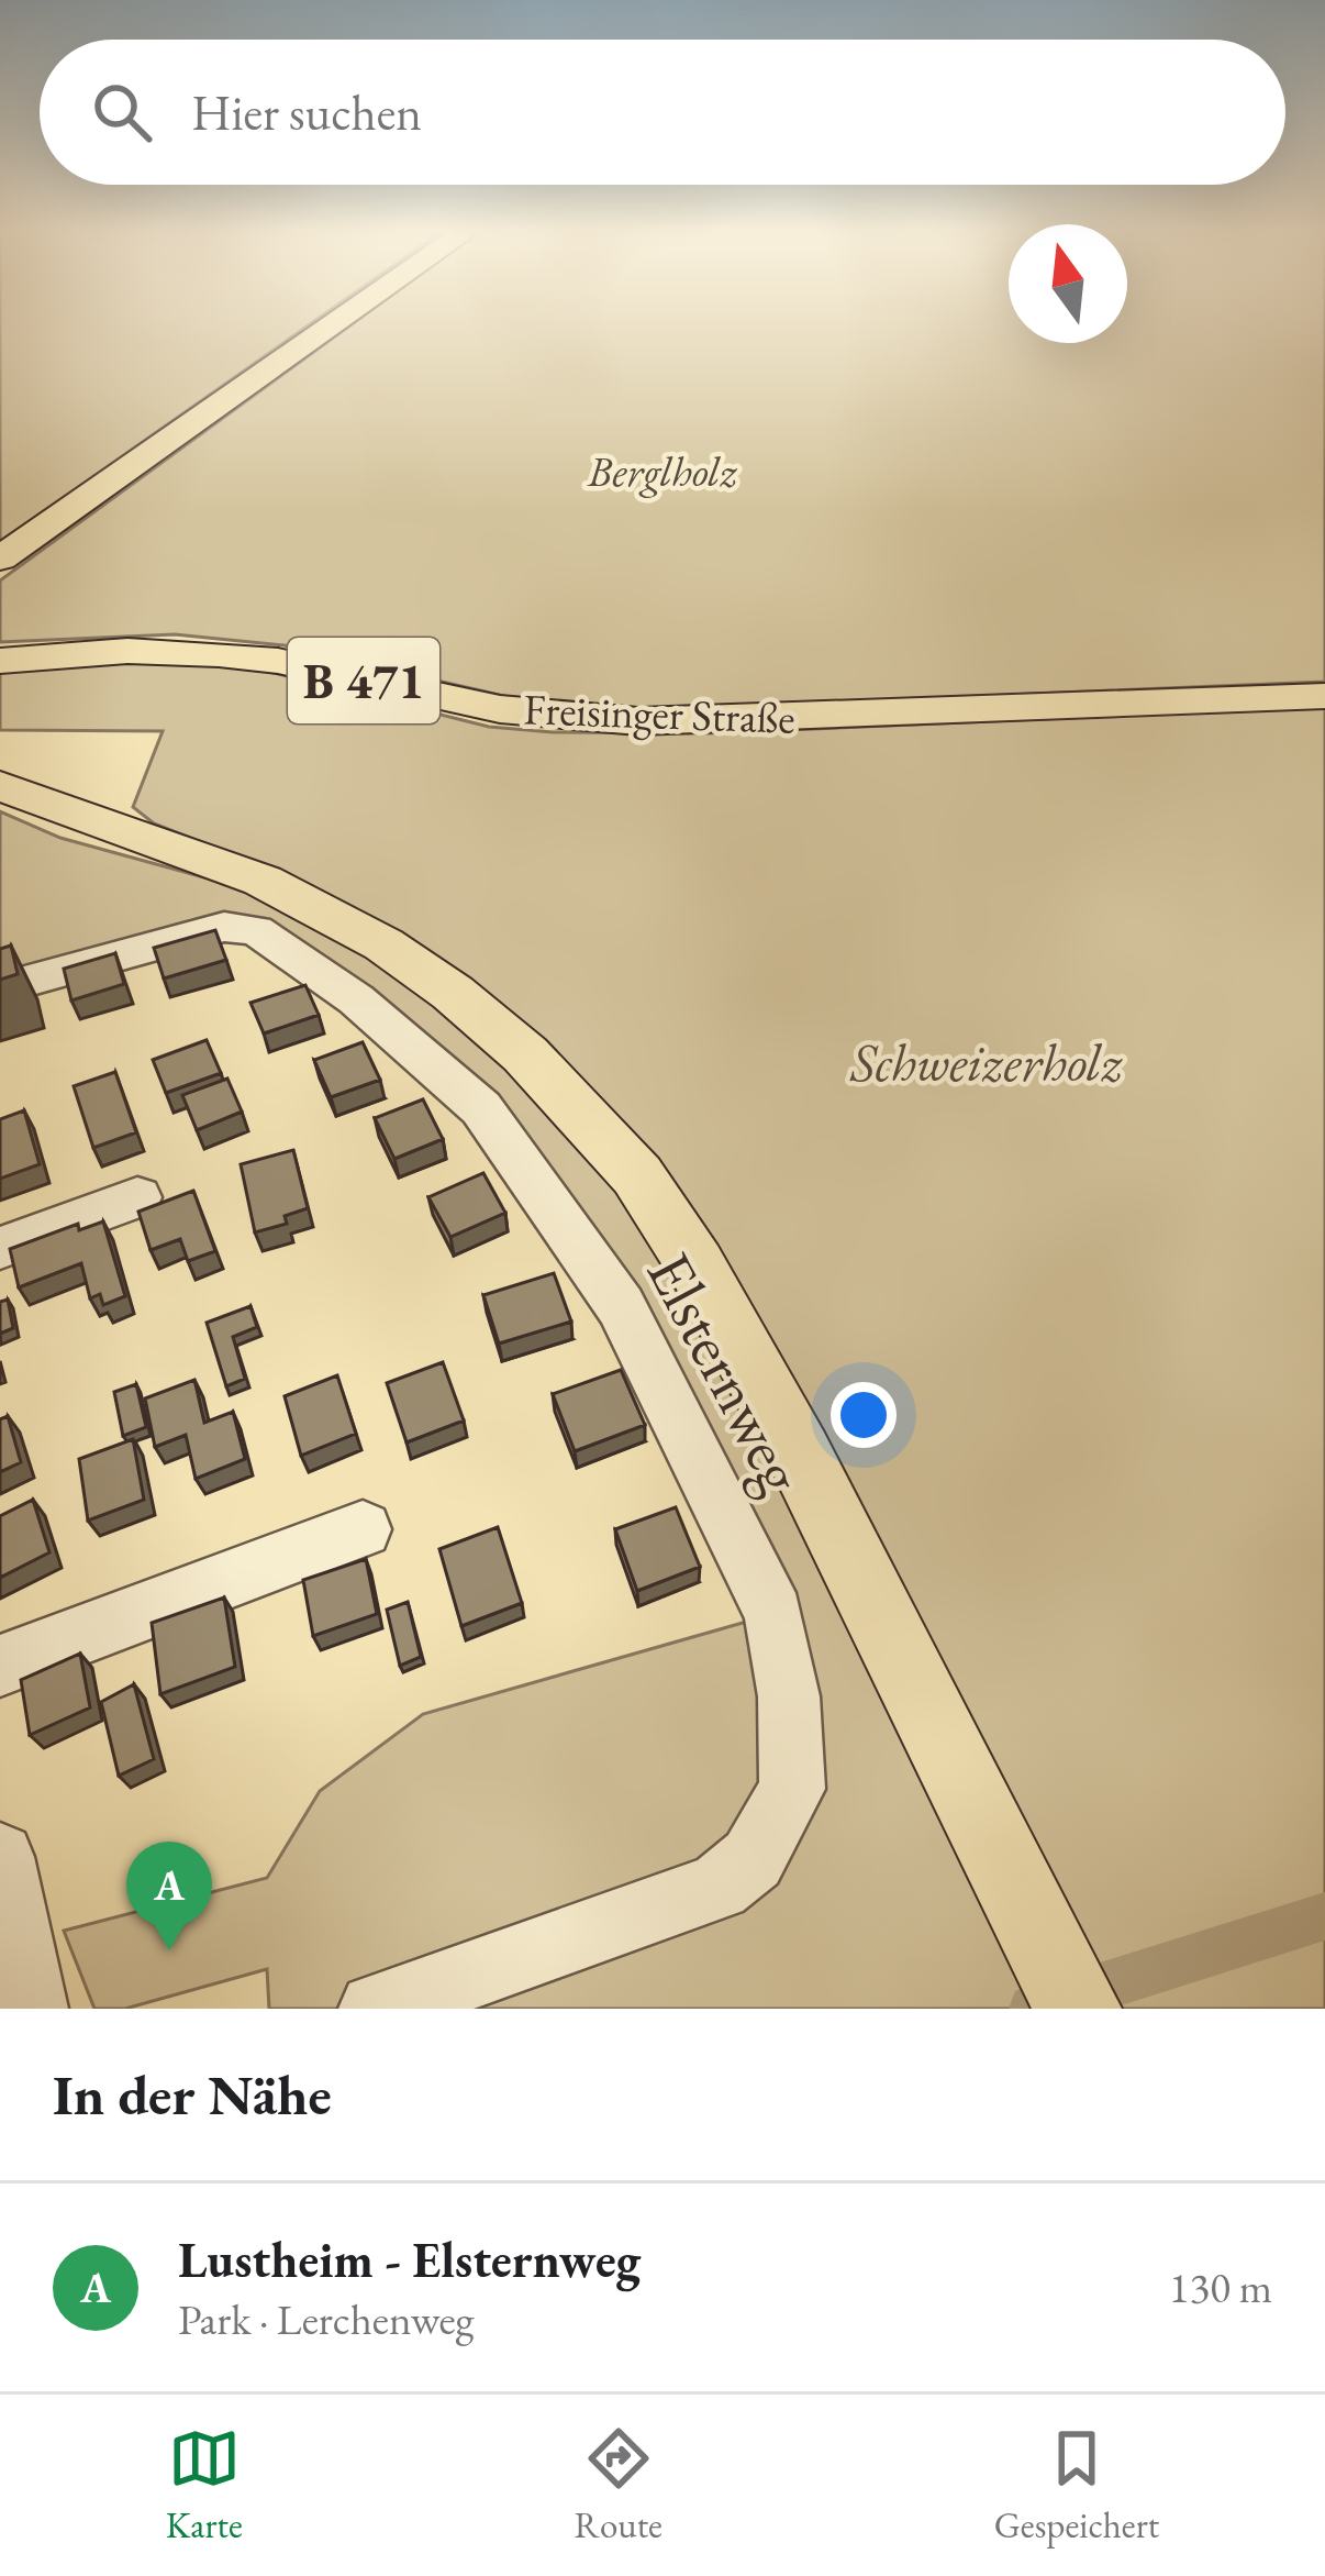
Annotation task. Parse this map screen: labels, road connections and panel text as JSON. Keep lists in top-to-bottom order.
{
  "streets": {
    "main road": ["B 471", "Freisinger Straße"],
    "street": ["Elsternweg"]
  },
  "parks": ["Berglholz", "Schweizerholz"],
  "north": "top",
  "page": {
    "search": "Hier suchen",
    "pins": "A",
    "heading": "In der Nähe",
    "list": [
      {
        "mark": "A",
        "name": "Lustheim - Elsternweg",
        "note": "Park · Lerchenweg",
        "value": "130 m"
      }
    ],
    "nav": ["Karte", "Route", "Gespeichert"]
  }
}
